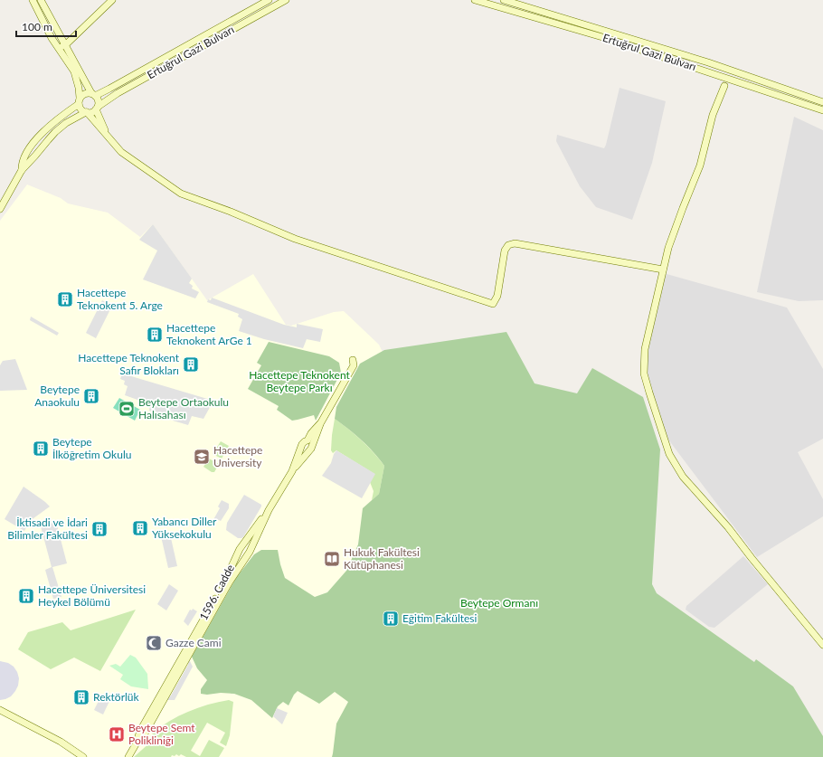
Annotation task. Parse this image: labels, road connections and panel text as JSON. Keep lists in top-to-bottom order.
{
  "streets": {
    "street": ["Ertuğrul Gazi Bulvarı", "1596. Cadde"]
  },
  "parks": ["Hacettepe Teknokent Beytepe Parkı", "Beytepe Ormanı"],
  "places": {
    "building": [
      "Hacettepe Teknokent 5. Arge",
      "Hacettepe Teknokent ArGe 1",
      "Hacettepe Teknokent Safir Blokları",
      "Beytepe Anaokulu",
      "Beytepe İlköğretim Okulu",
      "Yabancı Diller Yüksekokulu",
      "İktisadi ve İdari Bilimler Fakültesi",
      "Hacettepe Üniversitesi Heykel Bölümü",
      "Eğitim Fakültesi",
      "Rektörlük"
    ],
    "sports": ["Beytepe Ortaokulu Halısahası"],
    "school or university": ["Hacettepe University"],
    "library": ["Hukuk Fakültesi Kütüphanesi"],
    "mosque": ["Gazze Cami"],
    "hospital": ["Beytepe Semt Polikliniği"]
  },
  "scale_bar": "100 m"
}
